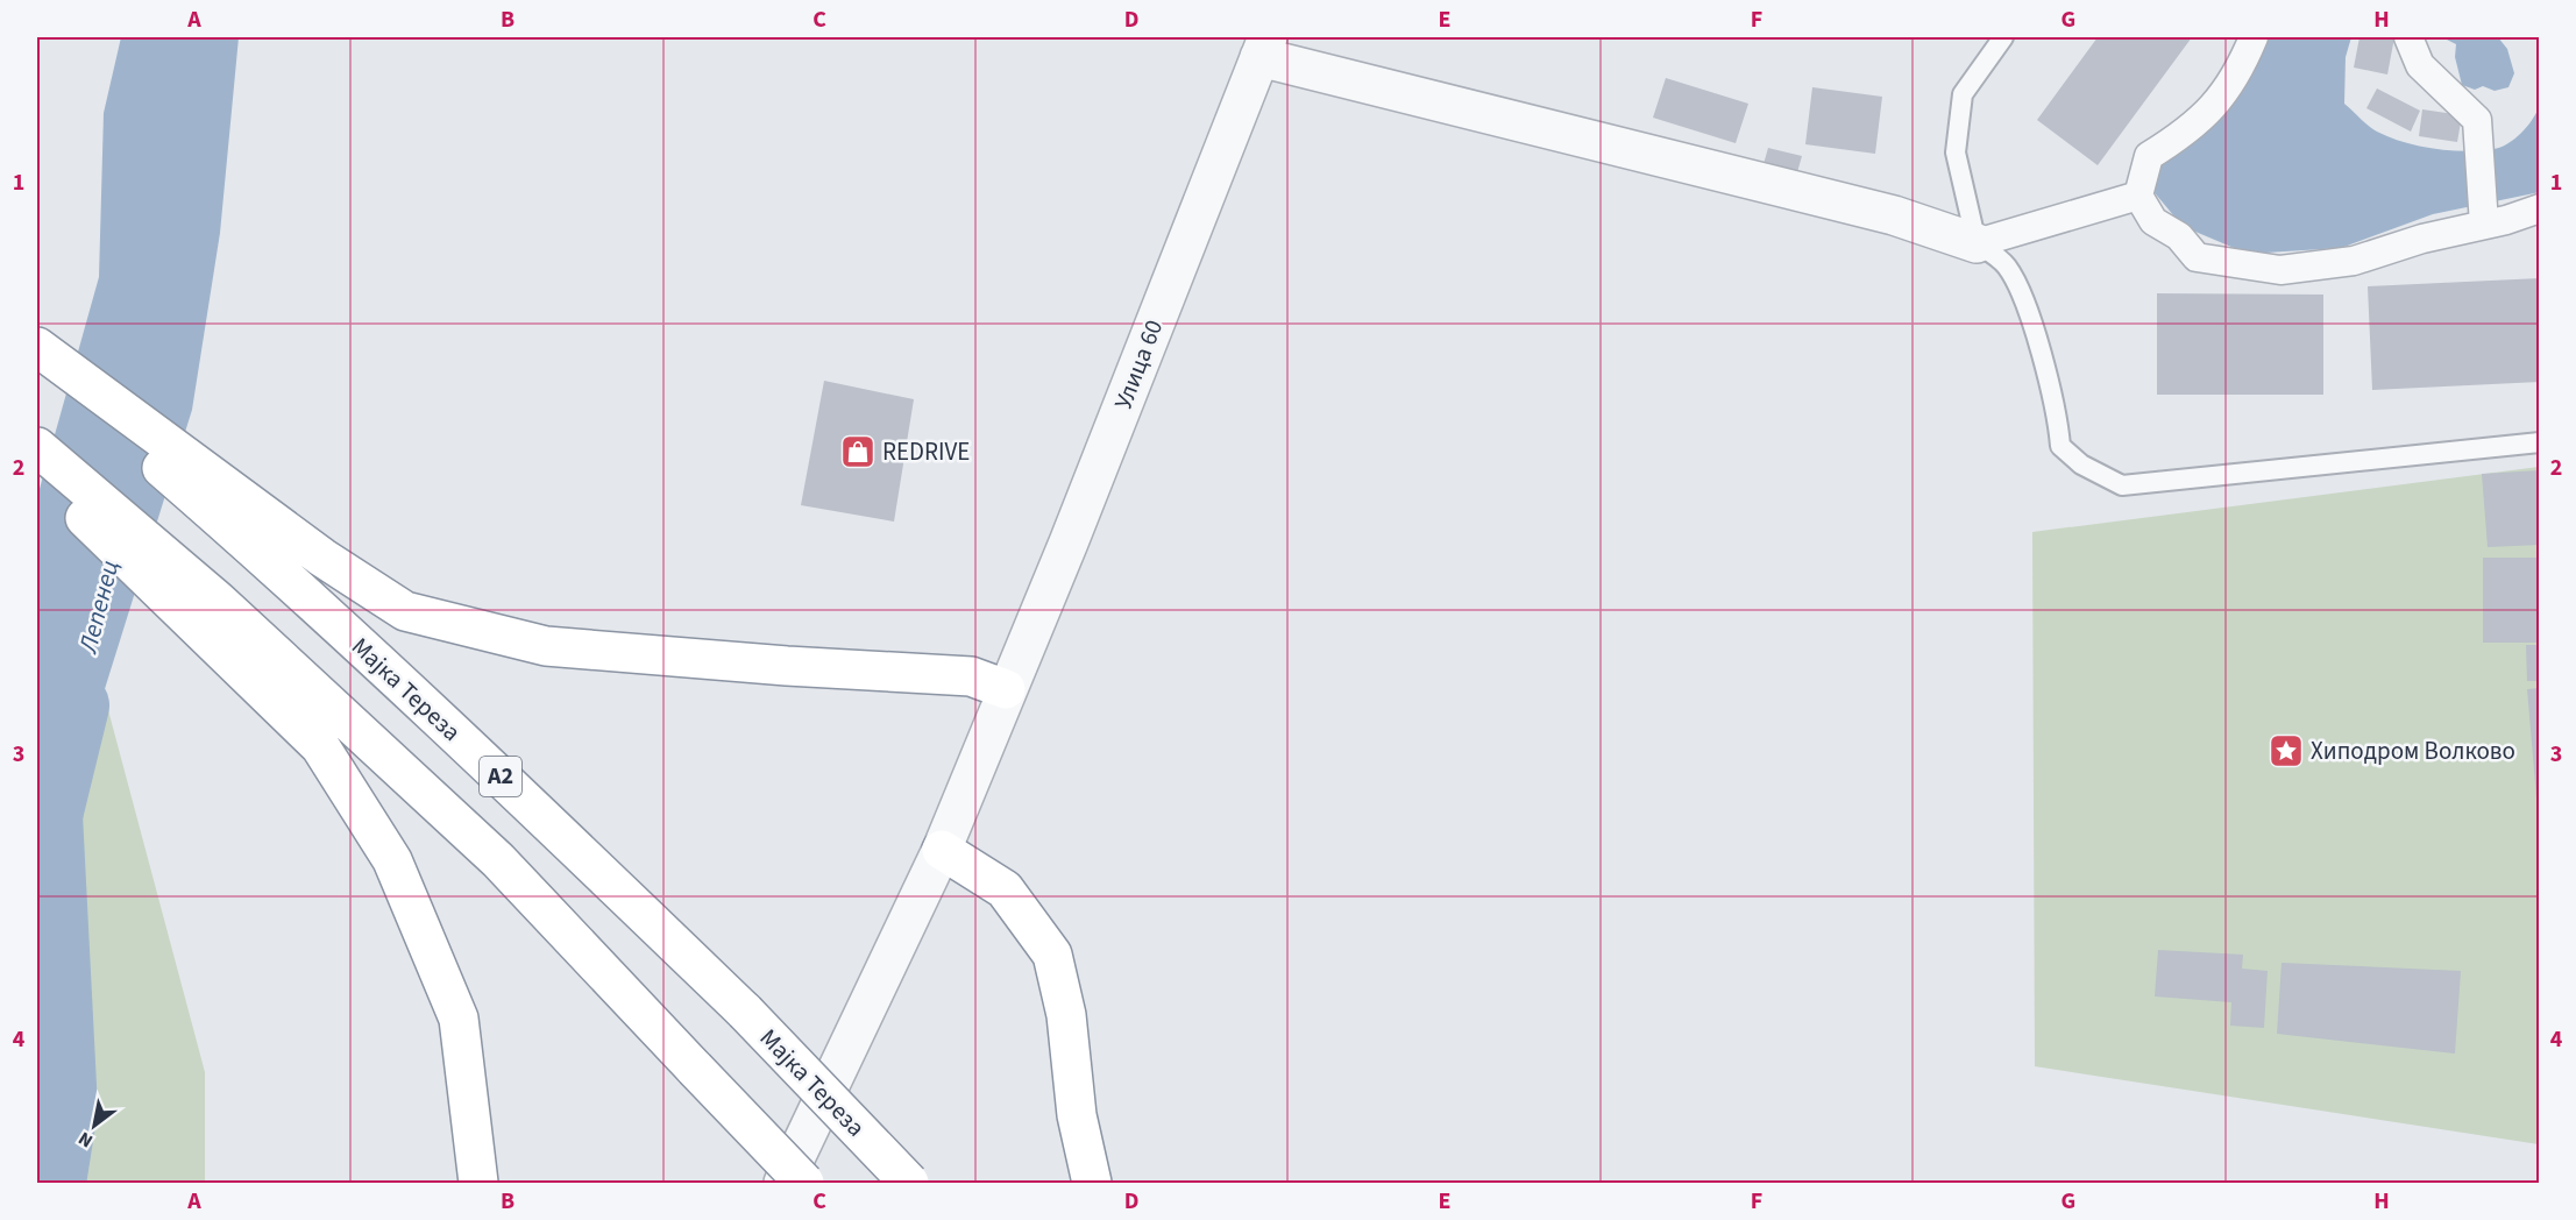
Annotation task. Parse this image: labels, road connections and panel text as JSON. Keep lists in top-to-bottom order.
{
  "streets": {
    "highway": ["Мајка Тереза", "A2"],
    "street": ["Улица 60"]
  },
  "water": ["Лепенец"],
  "places": {
    "shop": ["REDRIVE"],
    "place": ["Хиподром Волково"]
  },
  "north": "bottom left",
  "grid": {
    "columns": [
      "A",
      "B",
      "C",
      "D",
      "E",
      "F",
      "G",
      "H"
    ],
    "rows": [
      "1",
      "2",
      "3",
      "4"
    ]
  }
}
